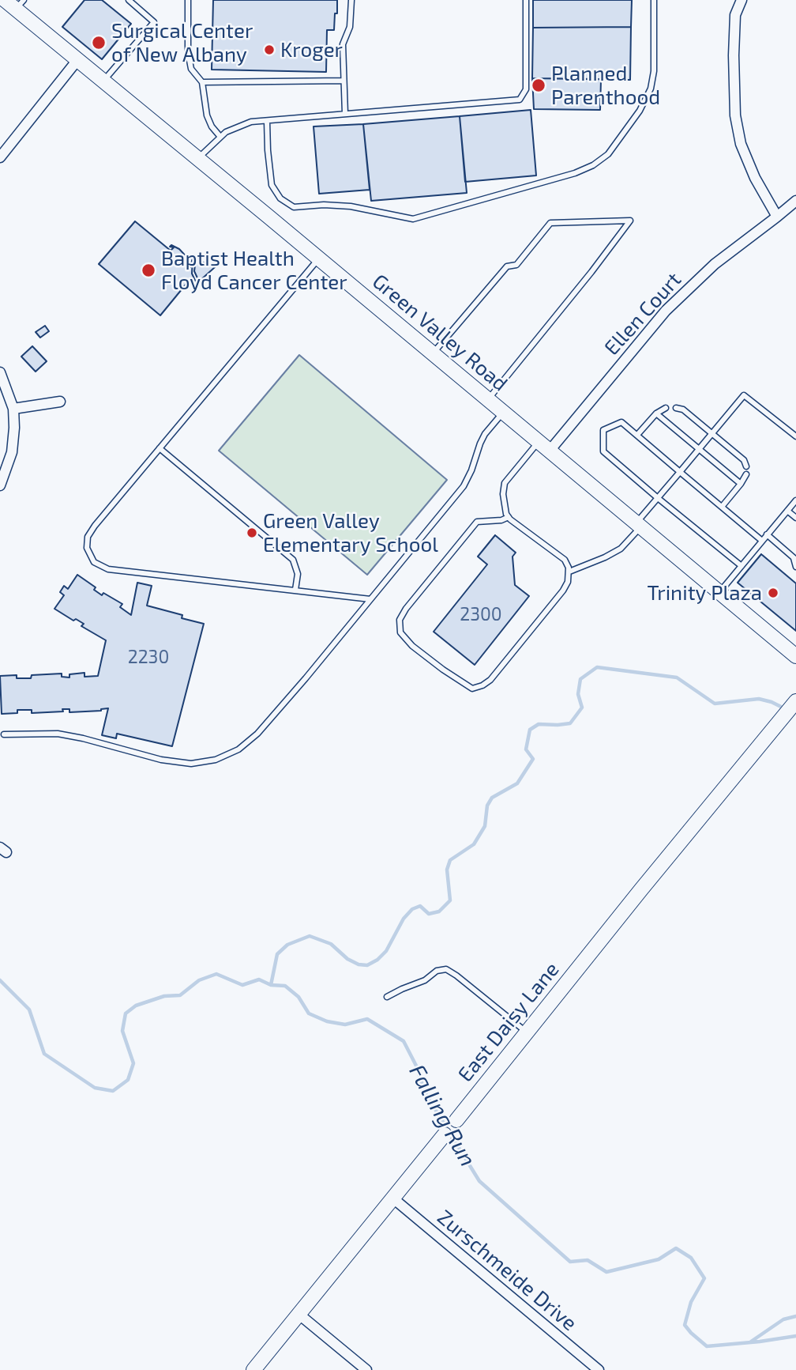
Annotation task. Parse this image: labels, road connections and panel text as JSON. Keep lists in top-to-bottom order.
{
  "streets": {
    "street": [
      "Ellen Court",
      "Green Valley Road",
      "East Daisy Lane",
      "Zurschmeide Drive"
    ]
  },
  "crossings": [
    ["Ellen Court", "Green Valley Road"],
    ["East Daisy Lane", "Zurschmeide Drive"]
  ],
  "water": ["Falling Run"],
  "places": [
    "Surgical Center of New Albany",
    "Kroger",
    "Planned Parenthood",
    "Baptist Health Floyd Cancer Center",
    "Green Valley Elementary School",
    "Trinity Plaza"
  ],
  "house_numbers": ["2300", "2230"]
}
